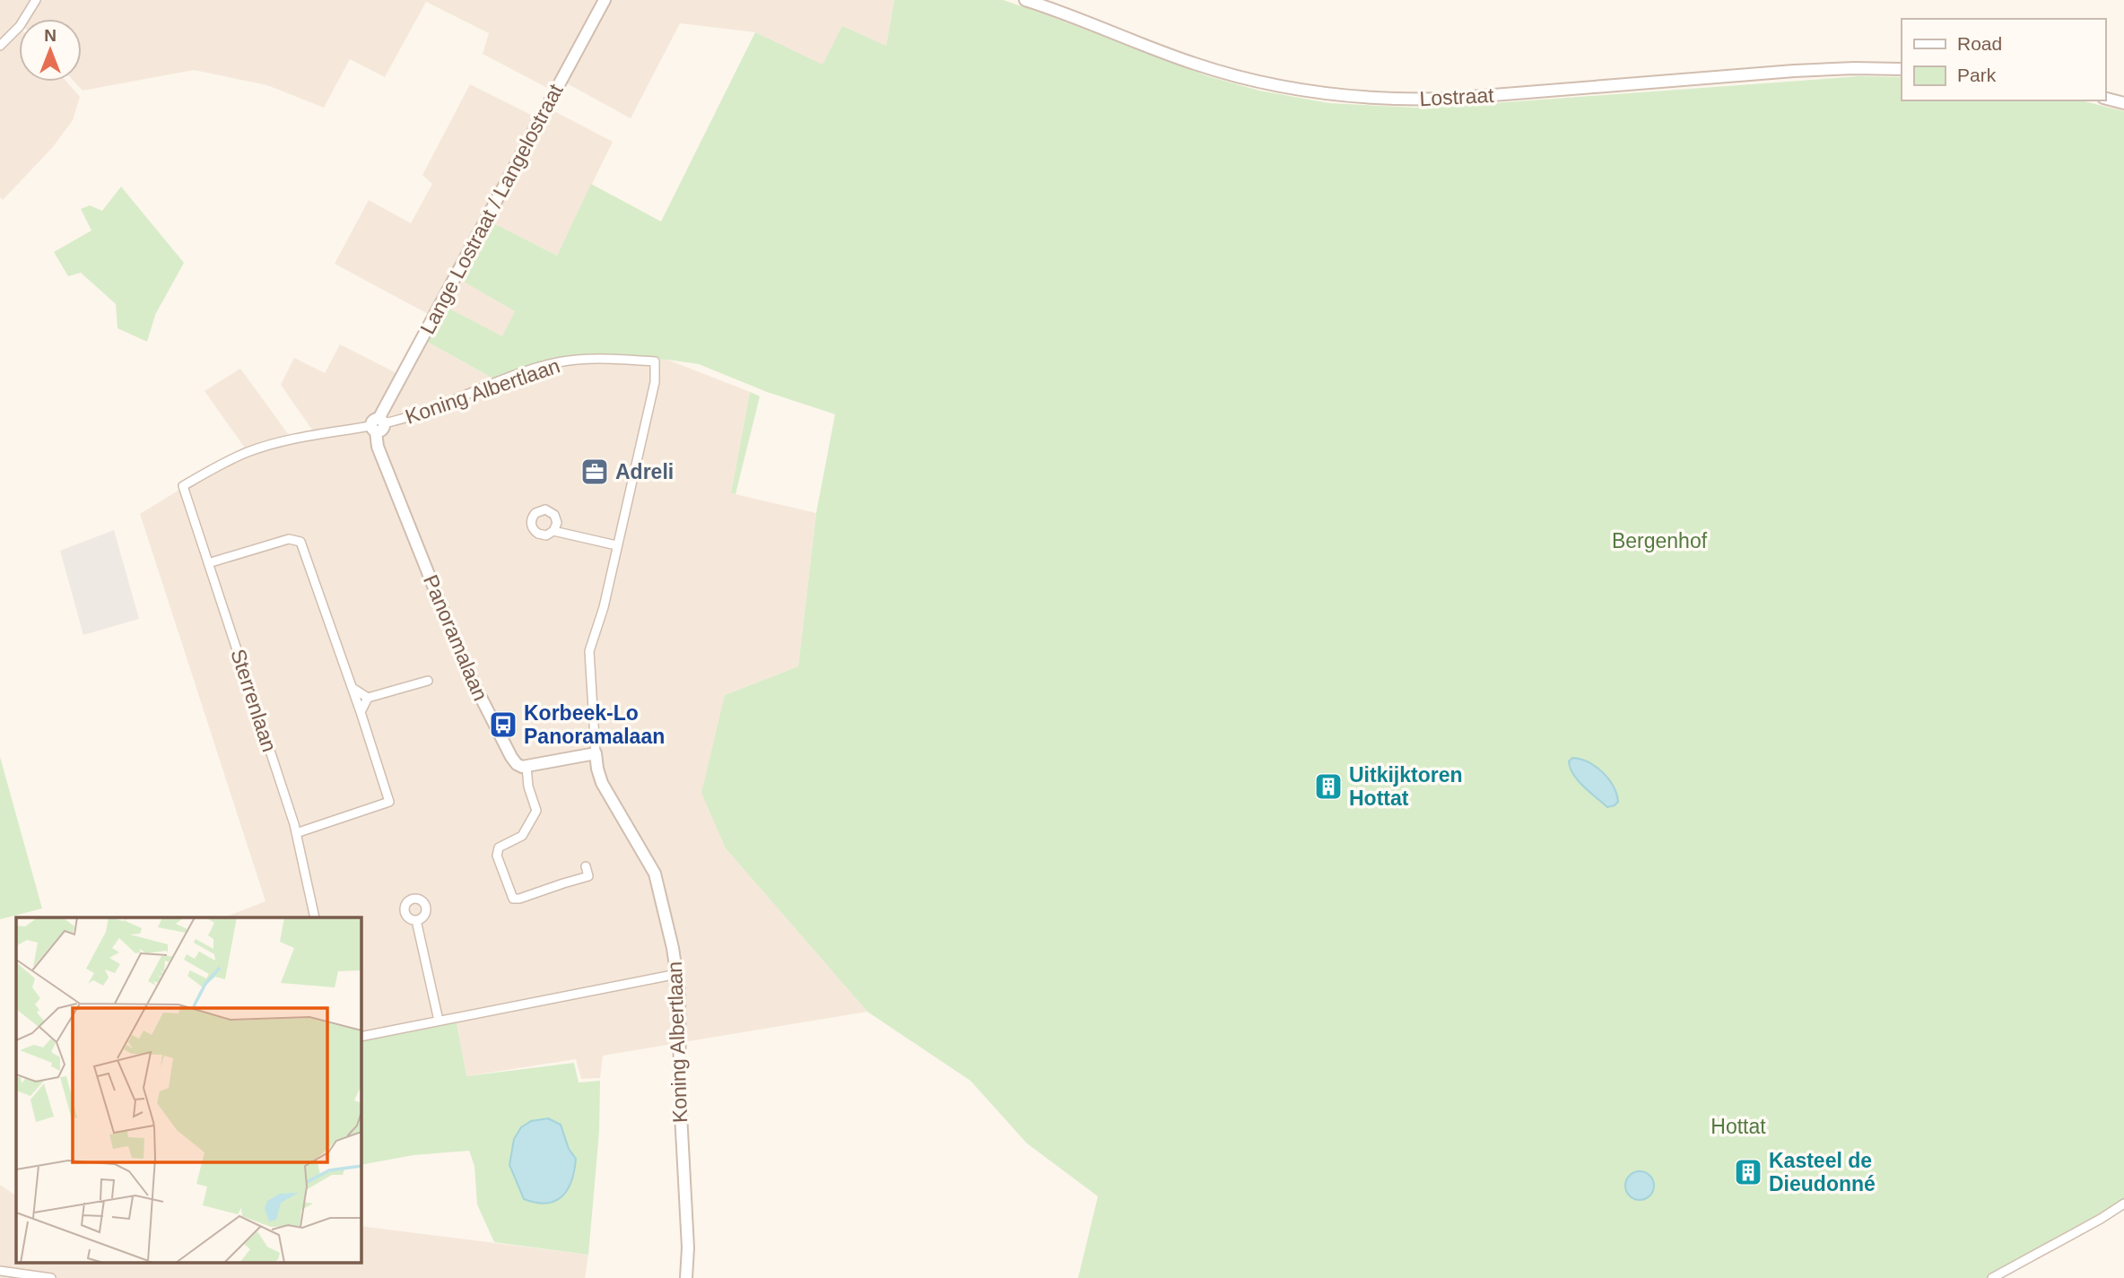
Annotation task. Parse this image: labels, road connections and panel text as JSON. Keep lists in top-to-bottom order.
{
  "streets": {
    "street": [
      "Lostraat",
      "Lange Lostraat / Langelostraat",
      "Koning Albertlaan",
      "Panoramalaan",
      "Sterrenlaan"
    ]
  },
  "crossings": [
    ["Lange Lostraat / Langelostraat", "Koning Albertlaan"],
    ["Lange Lostraat / Langelostraat", "Panoramalaan"],
    ["Lange Lostraat / Langelostraat", "Sterrenlaan"],
    ["Koning Albertlaan", "Panoramalaan"],
    ["Koning Albertlaan", "Sterrenlaan"],
    ["Panoramalaan", "Sterrenlaan"]
  ],
  "parks": ["Bergenhof", "Hottat"],
  "places": {
    "office": ["Adreli"],
    "bus stop": ["Korbeek-Lo Panoramalaan"],
    "building": ["Uitkijktoren Hottat", "Kasteel de Dieudonné"]
  },
  "legend": ["Road", "Park"],
  "north": "top"
}
